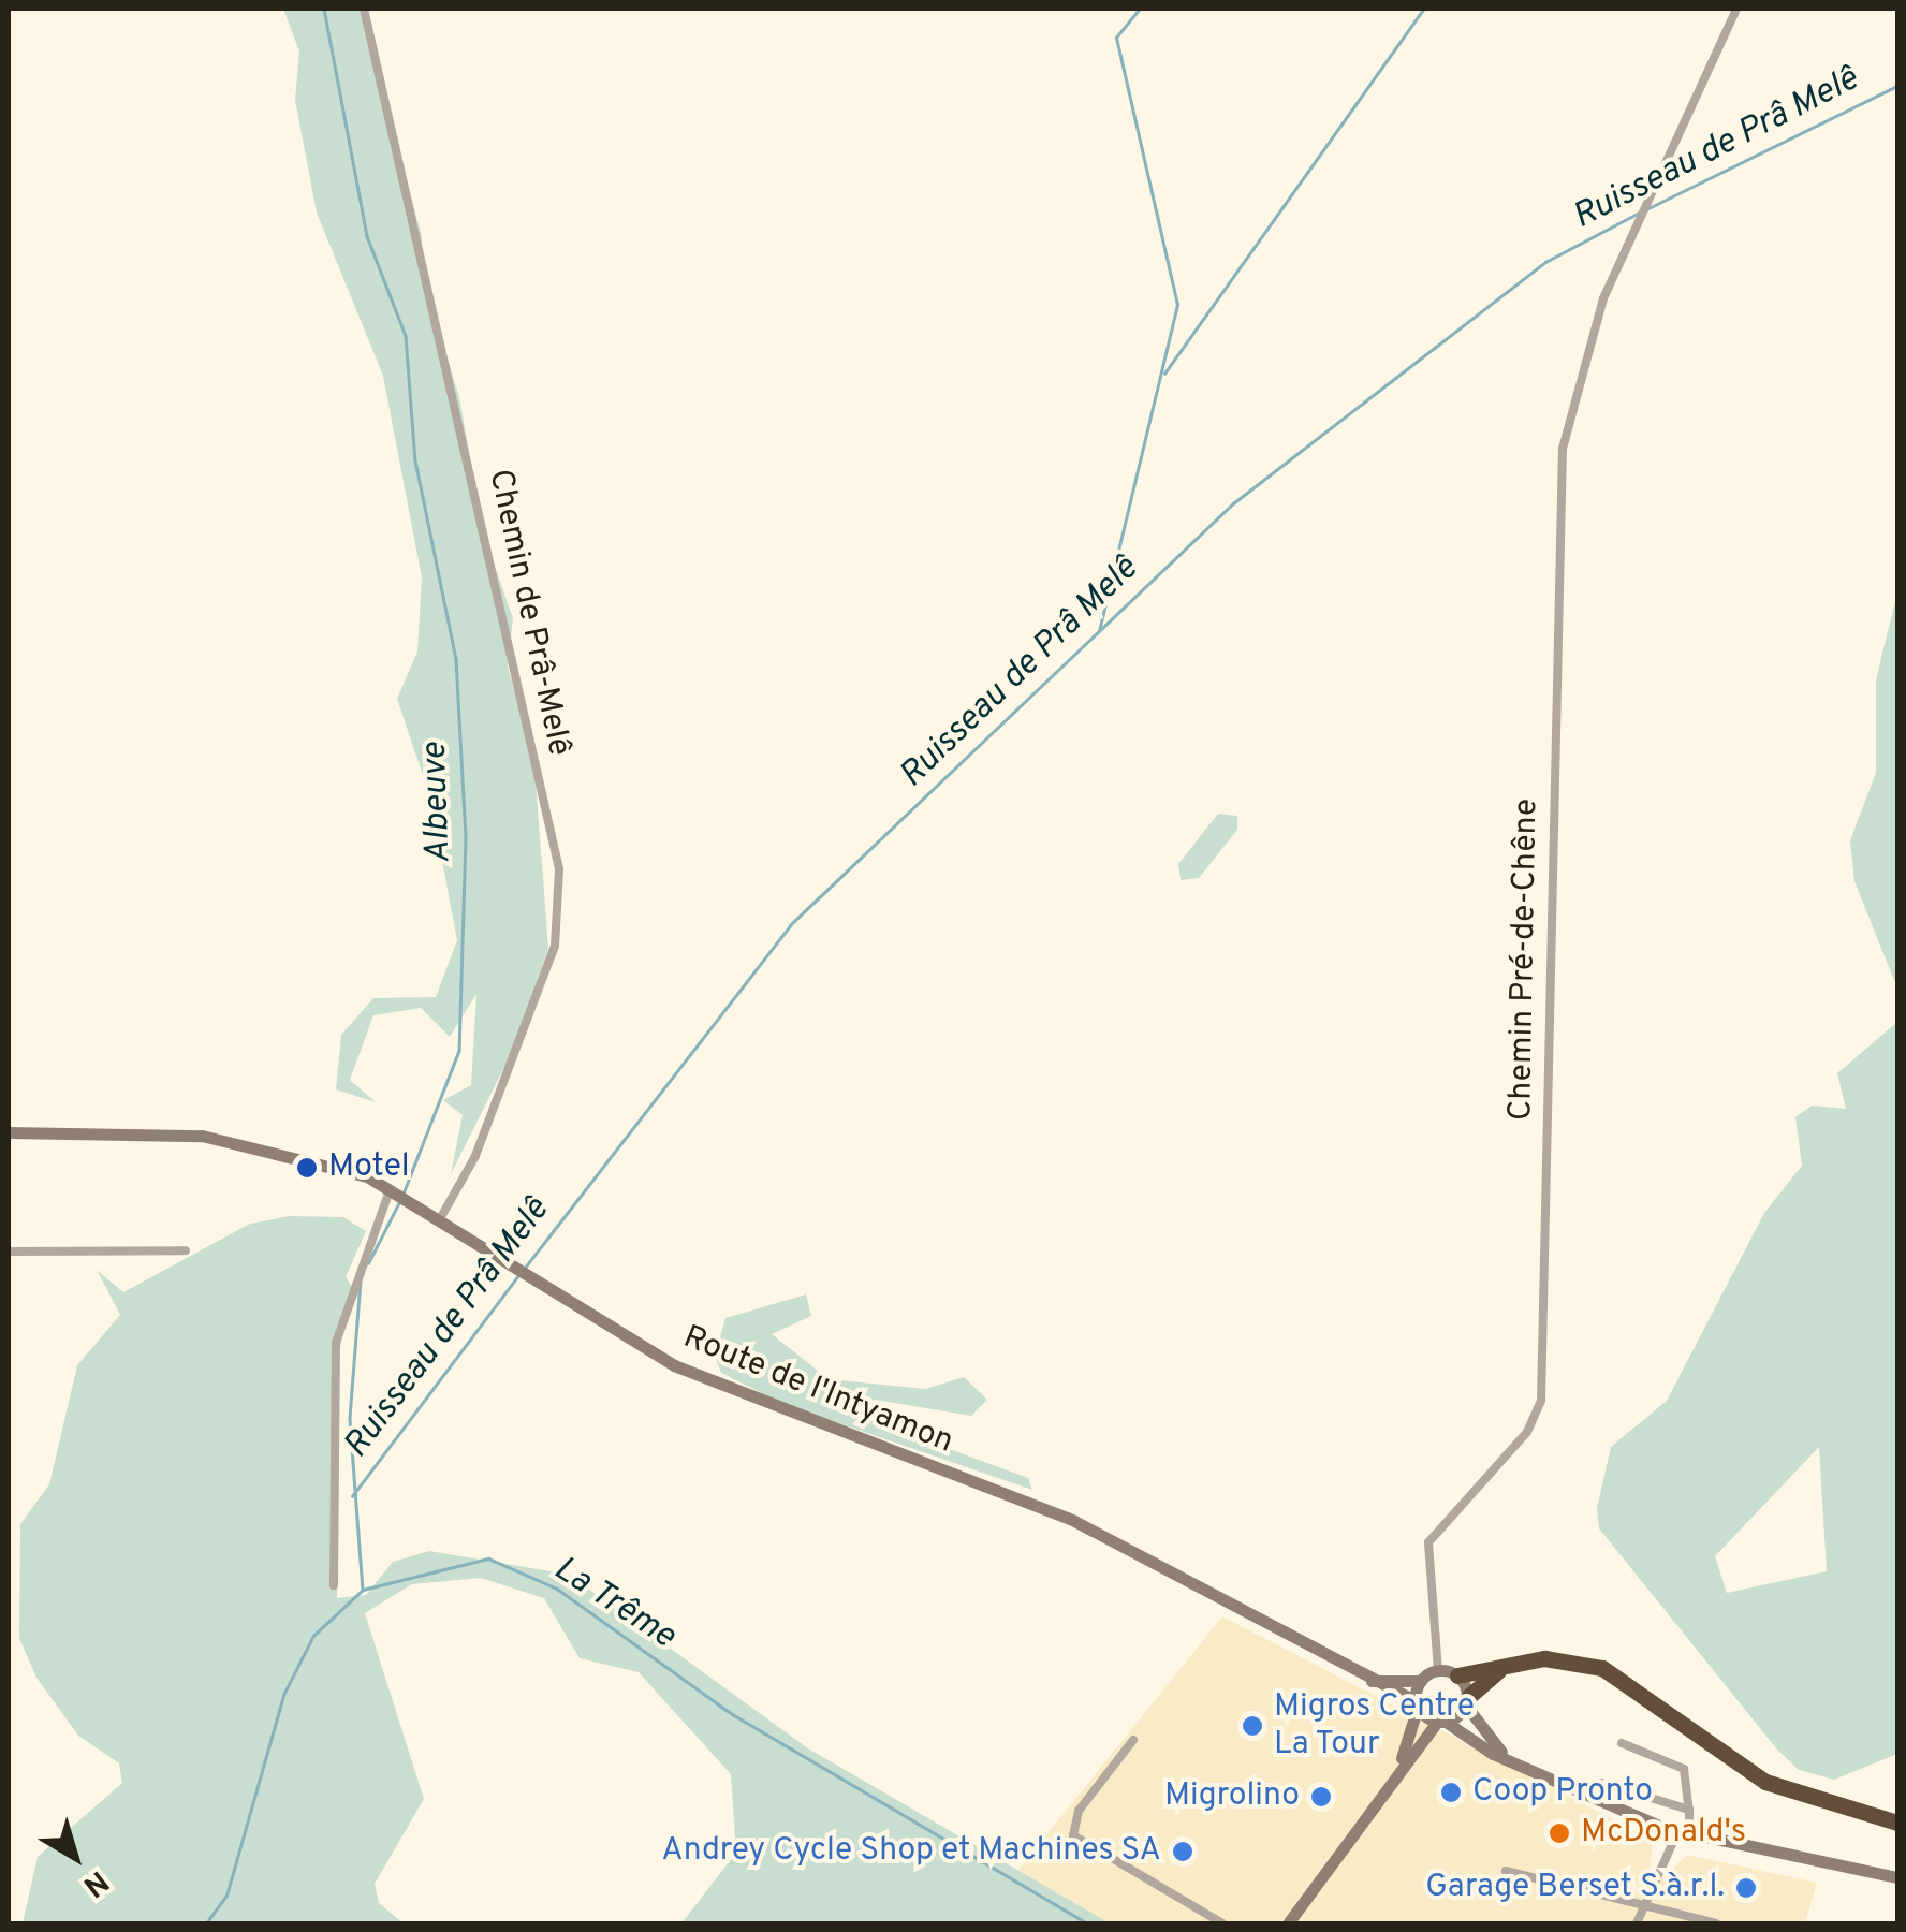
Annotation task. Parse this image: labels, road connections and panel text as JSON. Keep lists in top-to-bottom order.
{
  "streets": {
    "main road": ["Route de l'Intyamon"],
    "street": ["Chemin de Prâ-Melê", "Chemin Pré-de-Chêne"]
  },
  "crossings": [
    ["Chemin de Prâ-Melê", "Route de l'Intyamon"],
    ["Chemin Pré-de-Chêne", "Route de l'Intyamon"]
  ],
  "water": ["Ruisseau de Prâ Melê", "Albeuve", "La Trême"],
  "places": [
    "Motel",
    "Migros Centre La Tour",
    "Coop Pronto",
    "Migrolino",
    "McDonald's",
    "Andrey Cycle Shop et Machines SA",
    "Garage Berset S.à.r.l."
  ],
  "north": "bottom right"
}
